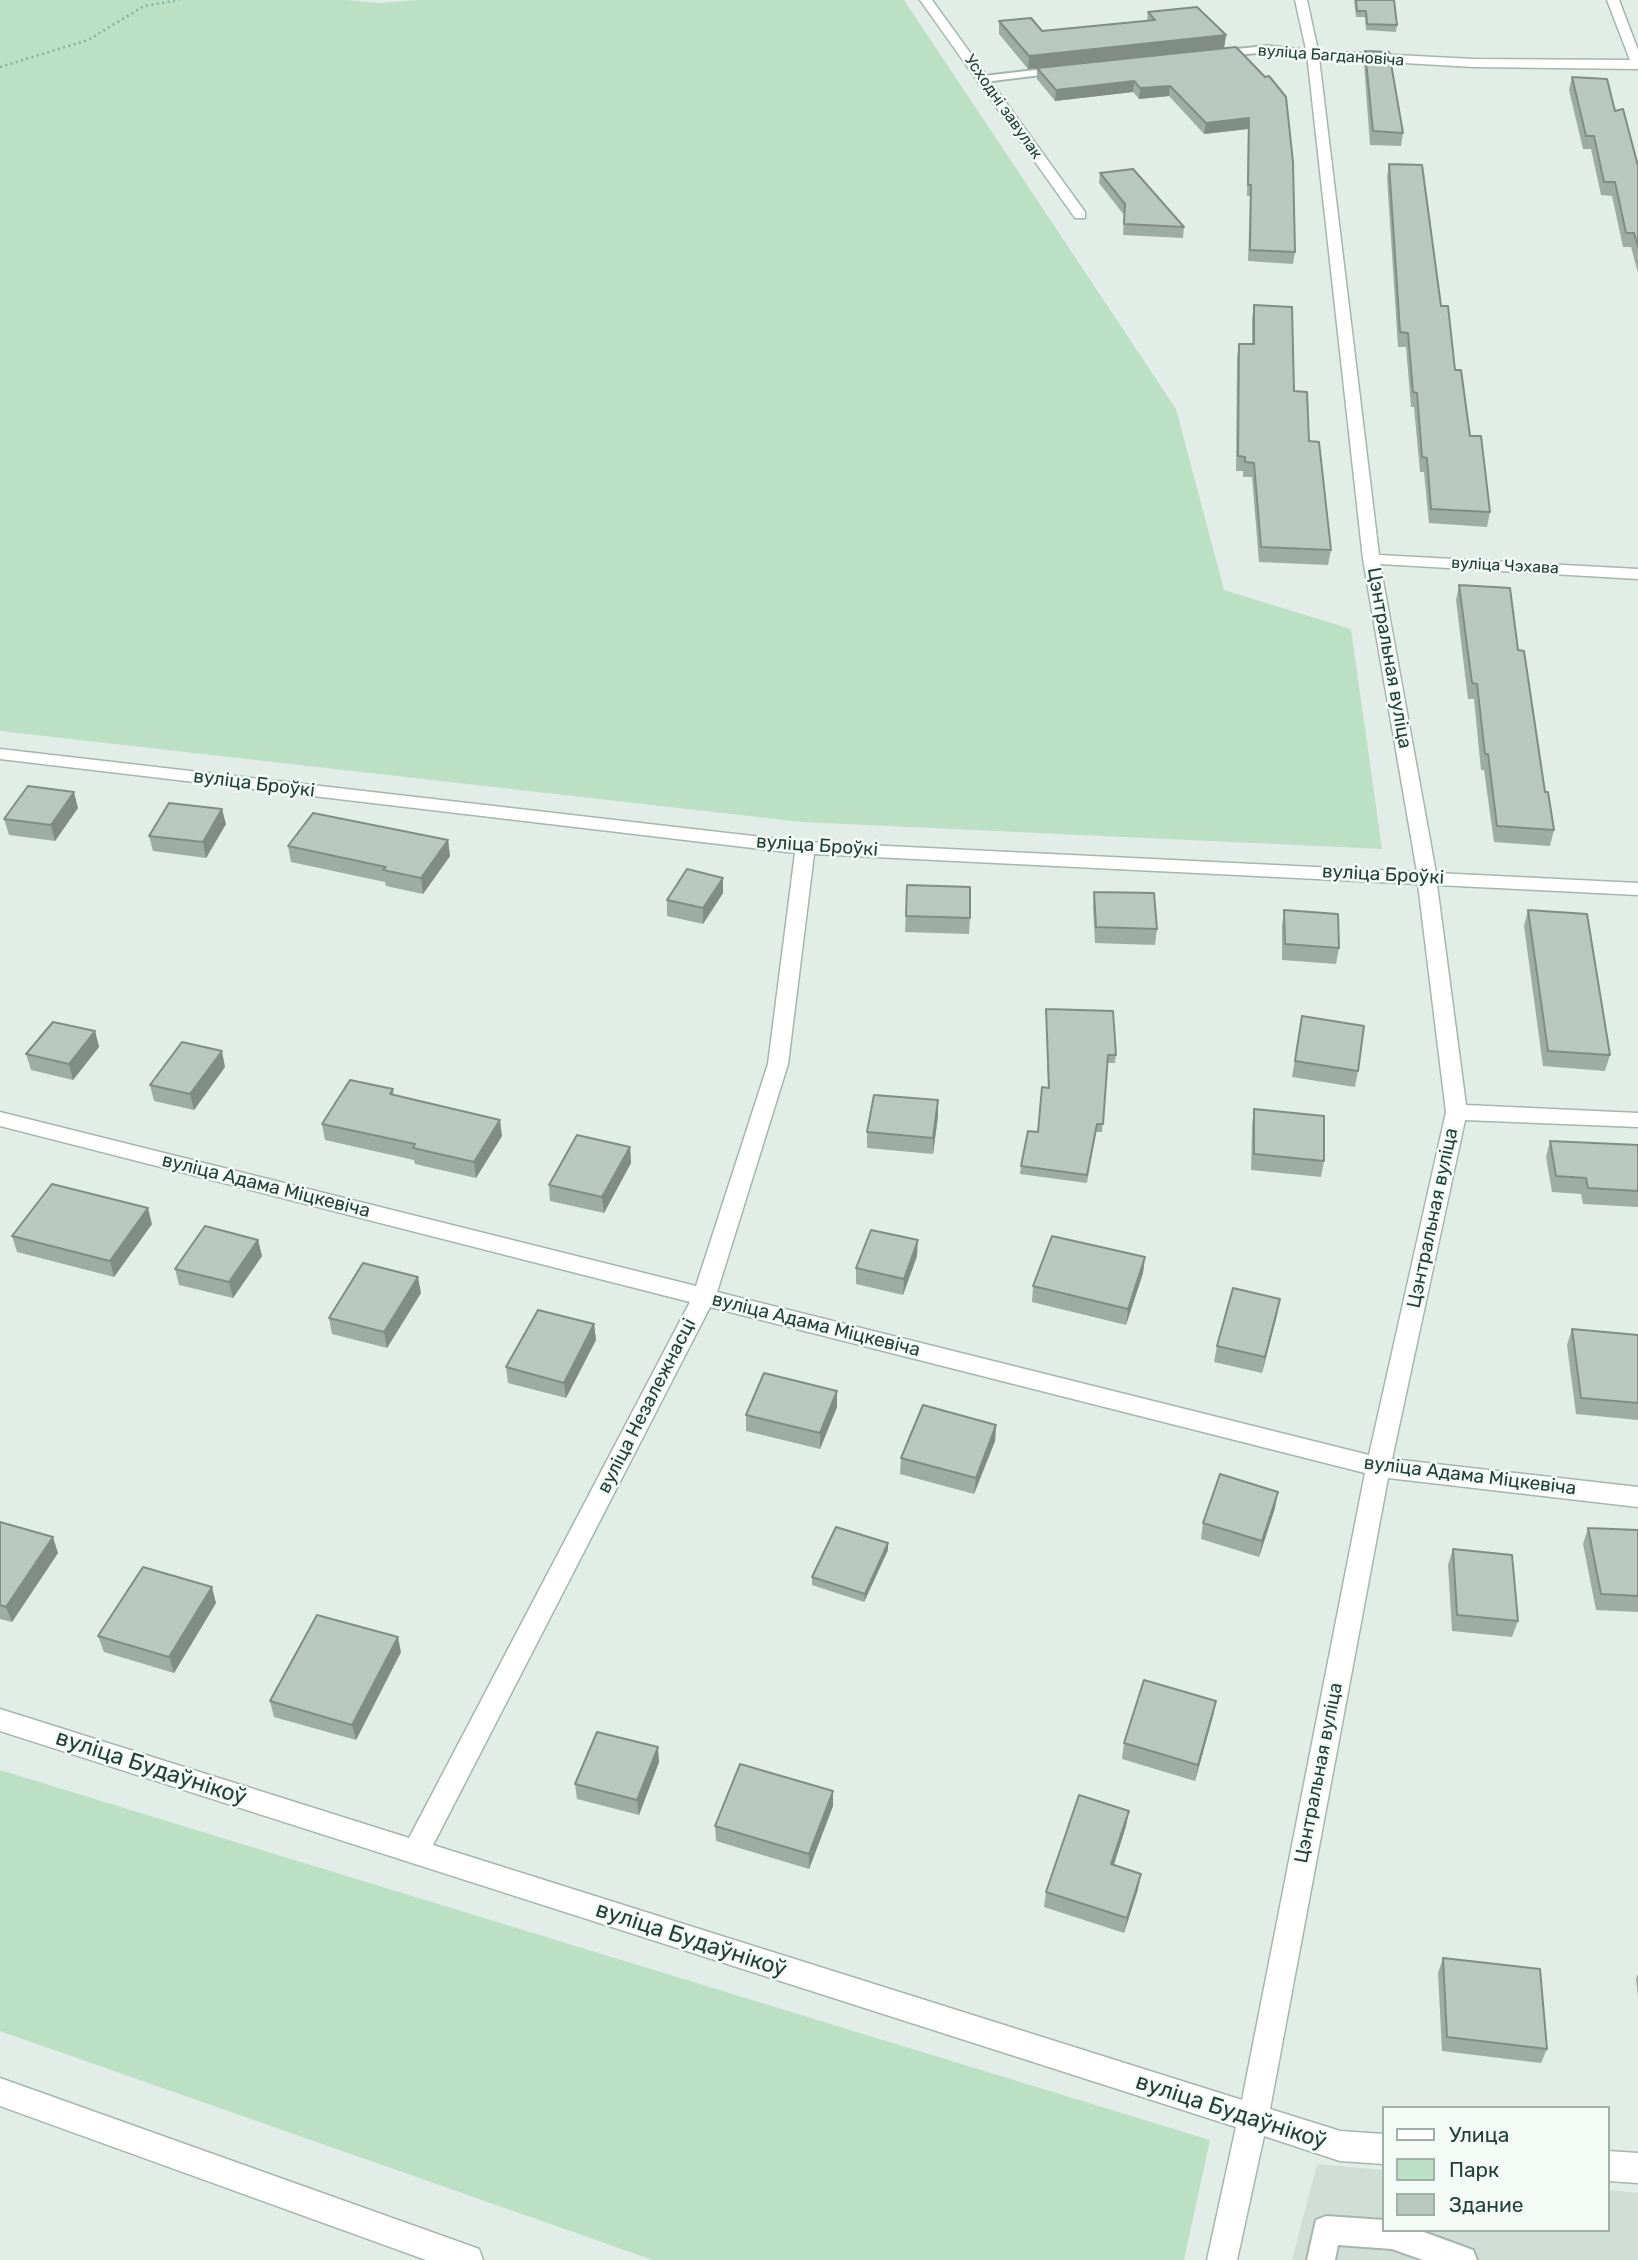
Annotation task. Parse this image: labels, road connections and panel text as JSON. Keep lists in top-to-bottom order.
{
  "streets": {
    "street": [
      "вуліца Багдановіча",
      "Усходні завулак",
      "вуліца Чэхава",
      "Цэнтральная вуліца",
      "вуліца Броўкі",
      "вуліца Адама Міцкевіча",
      "вуліца Незалежнасці",
      "вуліца Будаўнікоў"
    ]
  },
  "crossings": [
    ["вуліца Багдановіча", "Цэнтральная вуліца"],
    ["вуліца Чэхава", "Цэнтральная вуліца"],
    ["Цэнтральная вуліца", "вуліца Броўкі"],
    ["Цэнтральная вуліца", "вуліца Адама Міцкевіча"],
    ["Цэнтральная вуліца", "вуліца Будаўнікоў"],
    ["вуліца Броўкі", "вуліца Незалежнасці"],
    ["вуліца Адама Міцкевіча", "вуліца Незалежнасці"],
    ["вуліца Незалежнасці", "вуліца Будаўнікоў"]
  ],
  "legend": ["Улица", "Парк", "Здание"]
}
